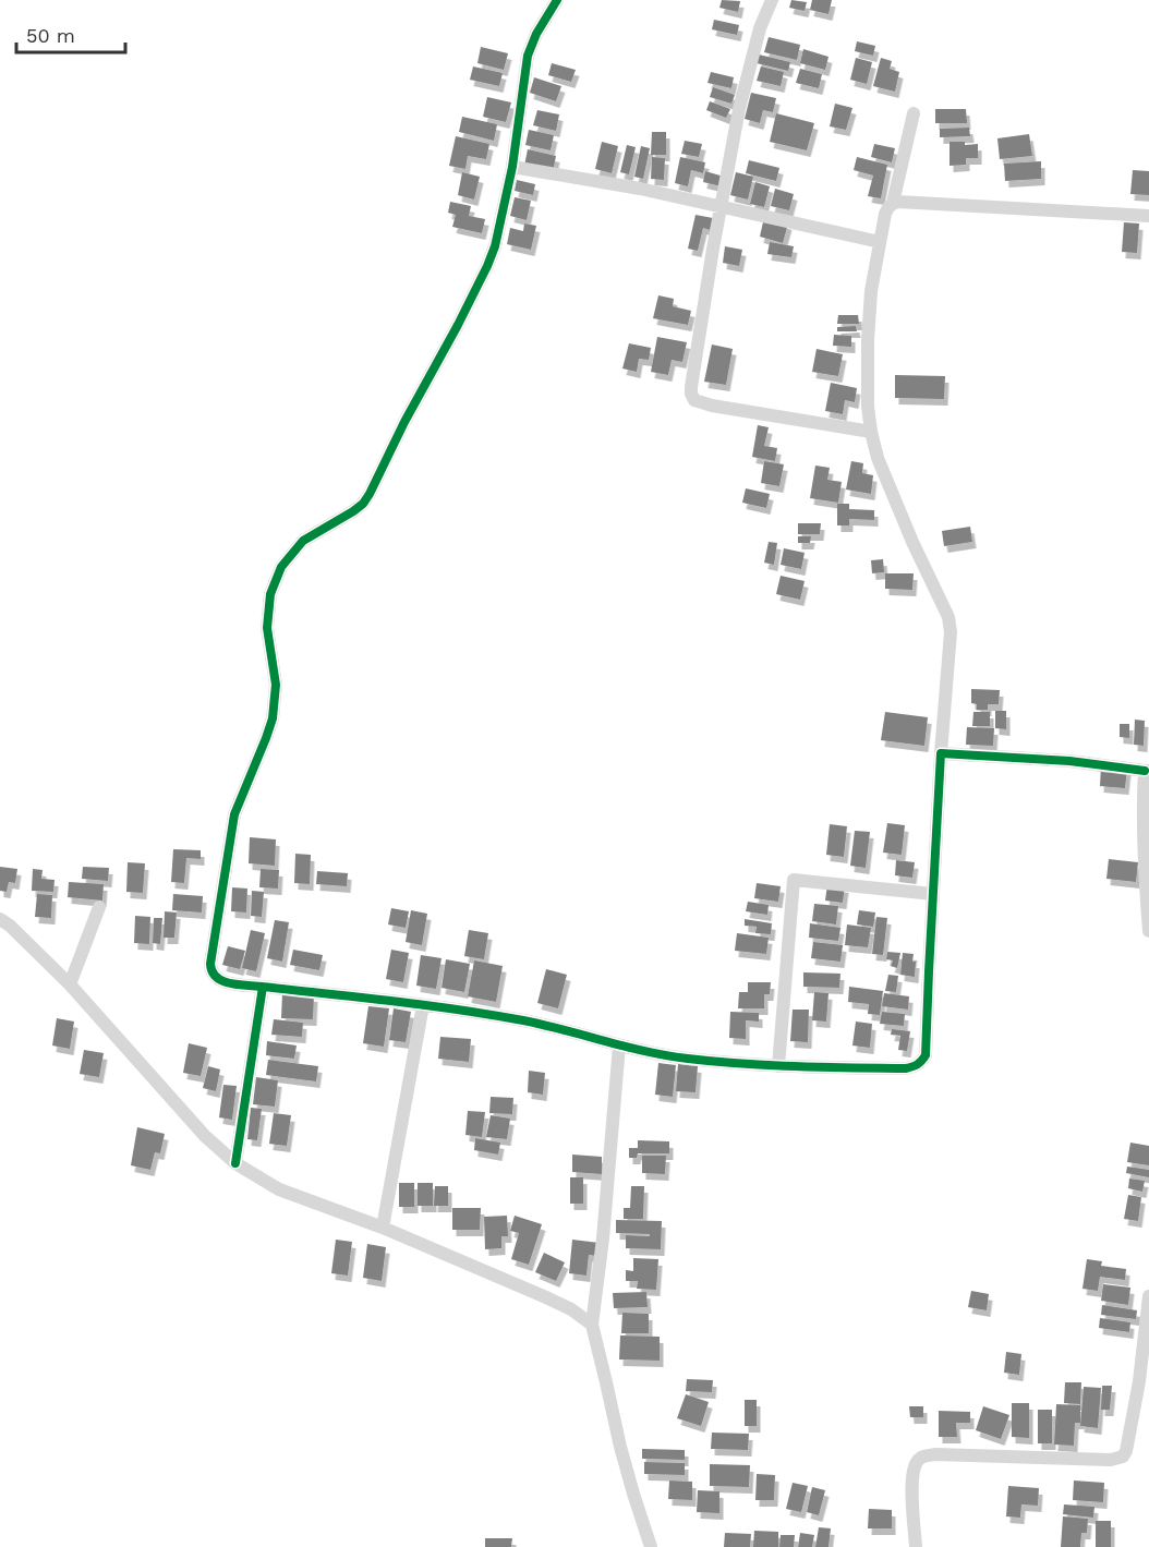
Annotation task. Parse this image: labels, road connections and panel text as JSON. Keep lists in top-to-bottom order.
{
  "scale_bar": "50 m"
}
